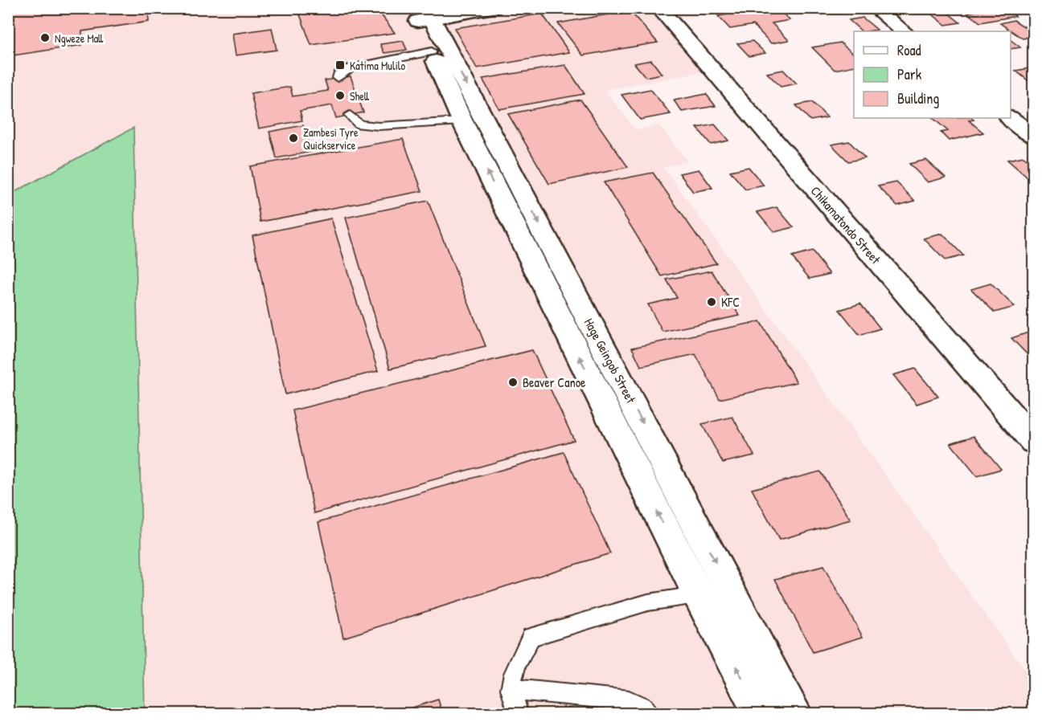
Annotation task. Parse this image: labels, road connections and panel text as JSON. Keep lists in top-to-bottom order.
{
  "streets": {
    "street": ["Chikamatondo Street", "Hage Geingob Street"]
  },
  "places": {
    "other": [
      "Ngweze Mall",
      "Shell",
      "Zambesi Tyre Quickservice",
      "KFC",
      "Beaver Canoe"
    ],
    "transit": ["Katima Mulilo"]
  },
  "legend": ["Road", "Park", "Building"]
}
